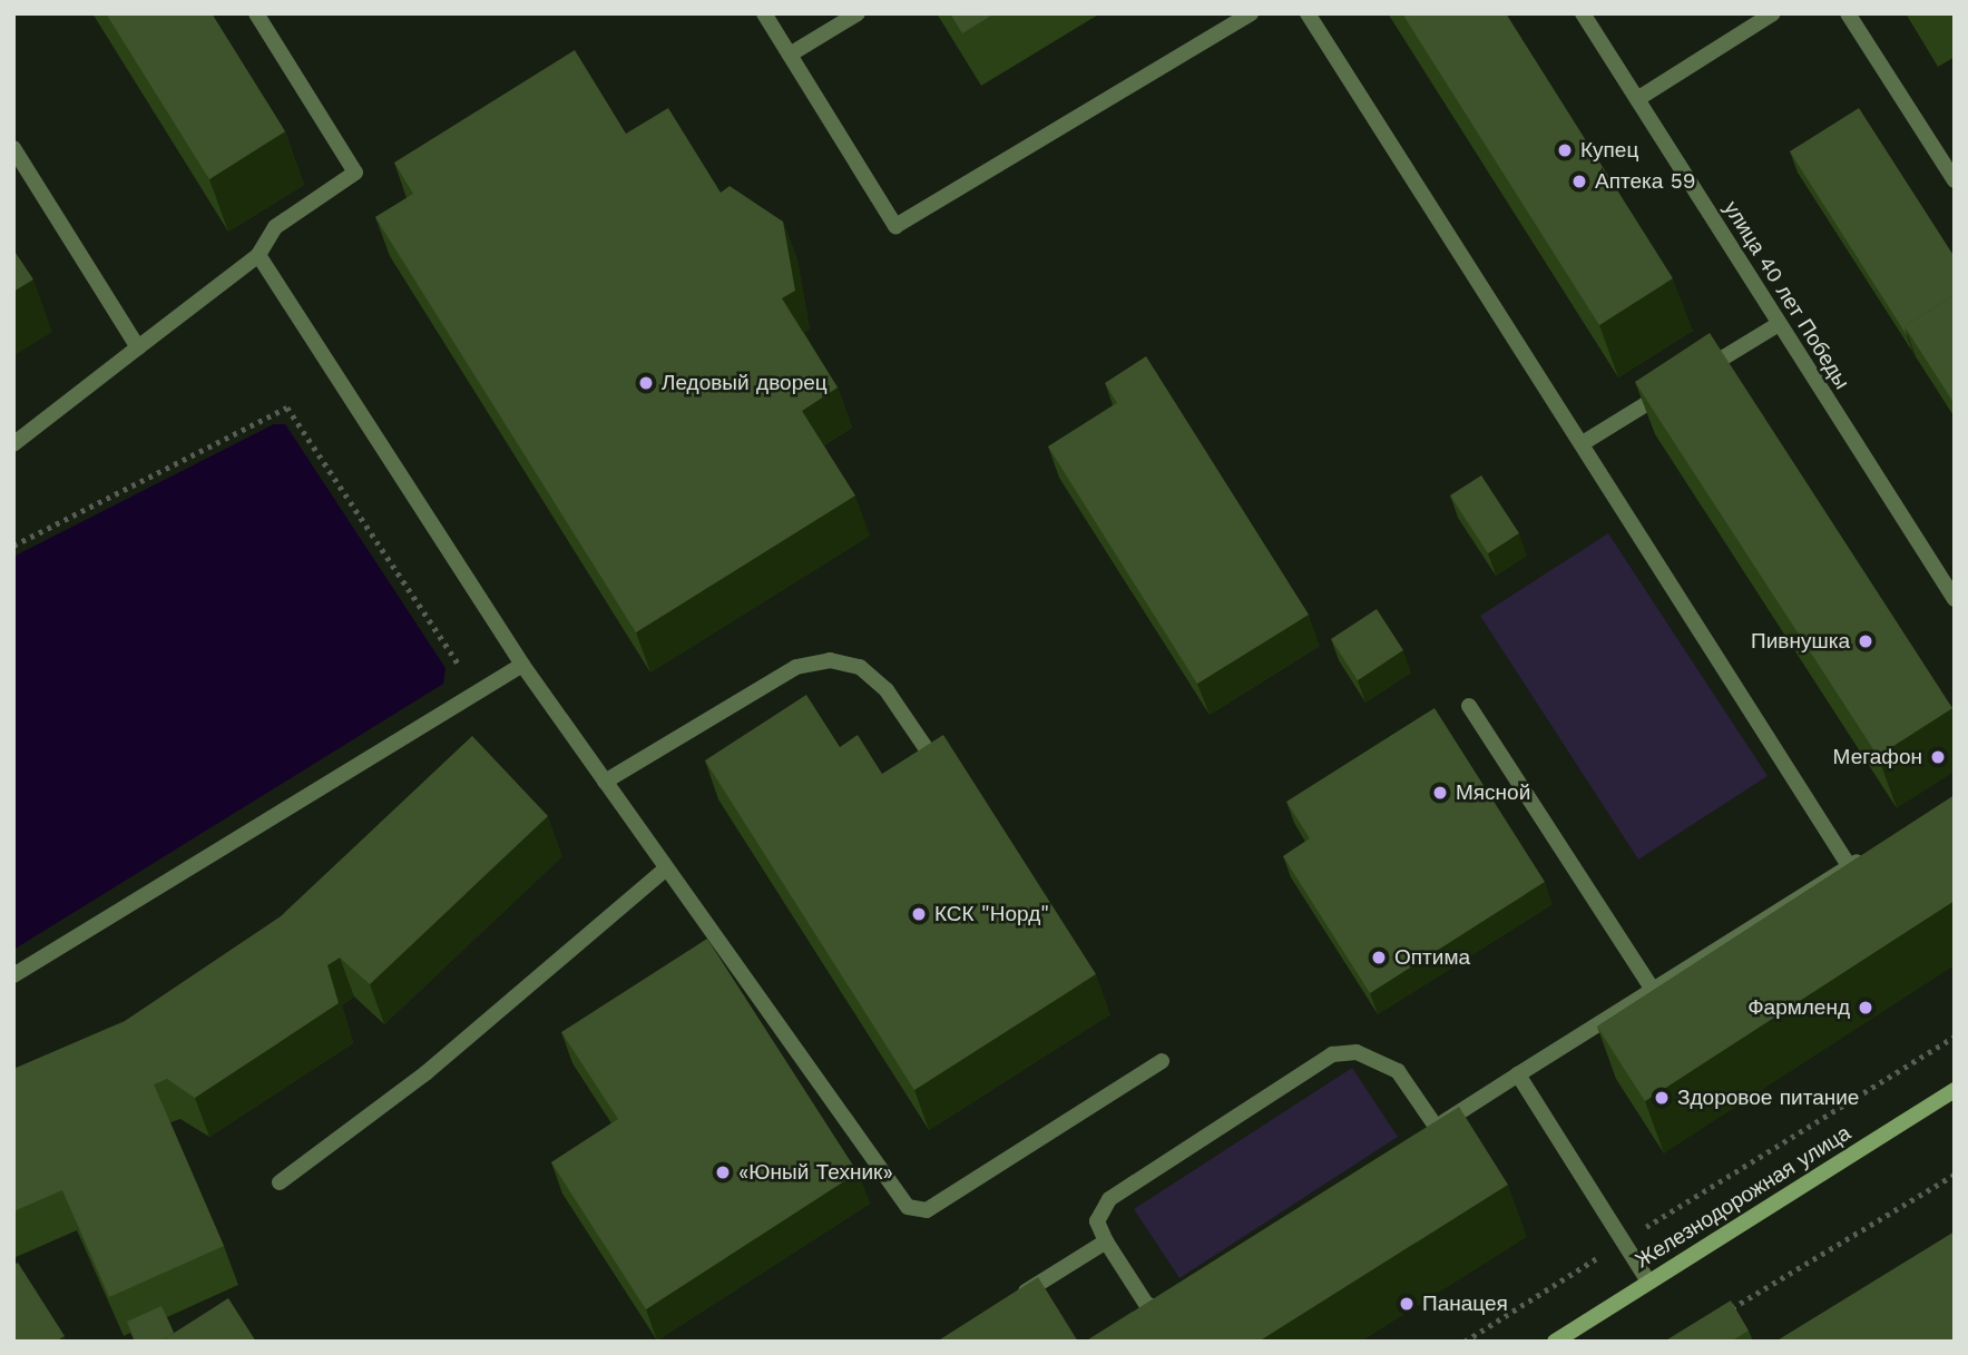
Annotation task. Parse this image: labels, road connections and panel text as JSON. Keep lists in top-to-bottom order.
{
  "streets": {
    "main road": ["Железнодорожная улица"],
    "street": ["улица 40 лет Победы"]
  },
  "places": [
    "Купец",
    "Аптека 59",
    "Ледовый дворец",
    "Пивнушка",
    "Мегафон",
    "Мясной",
    "КСК \"Норд\"",
    "Оптима",
    "Фармленд",
    "Здоровое питание",
    "«Юный Техник»",
    "Панацея"
  ]
}
